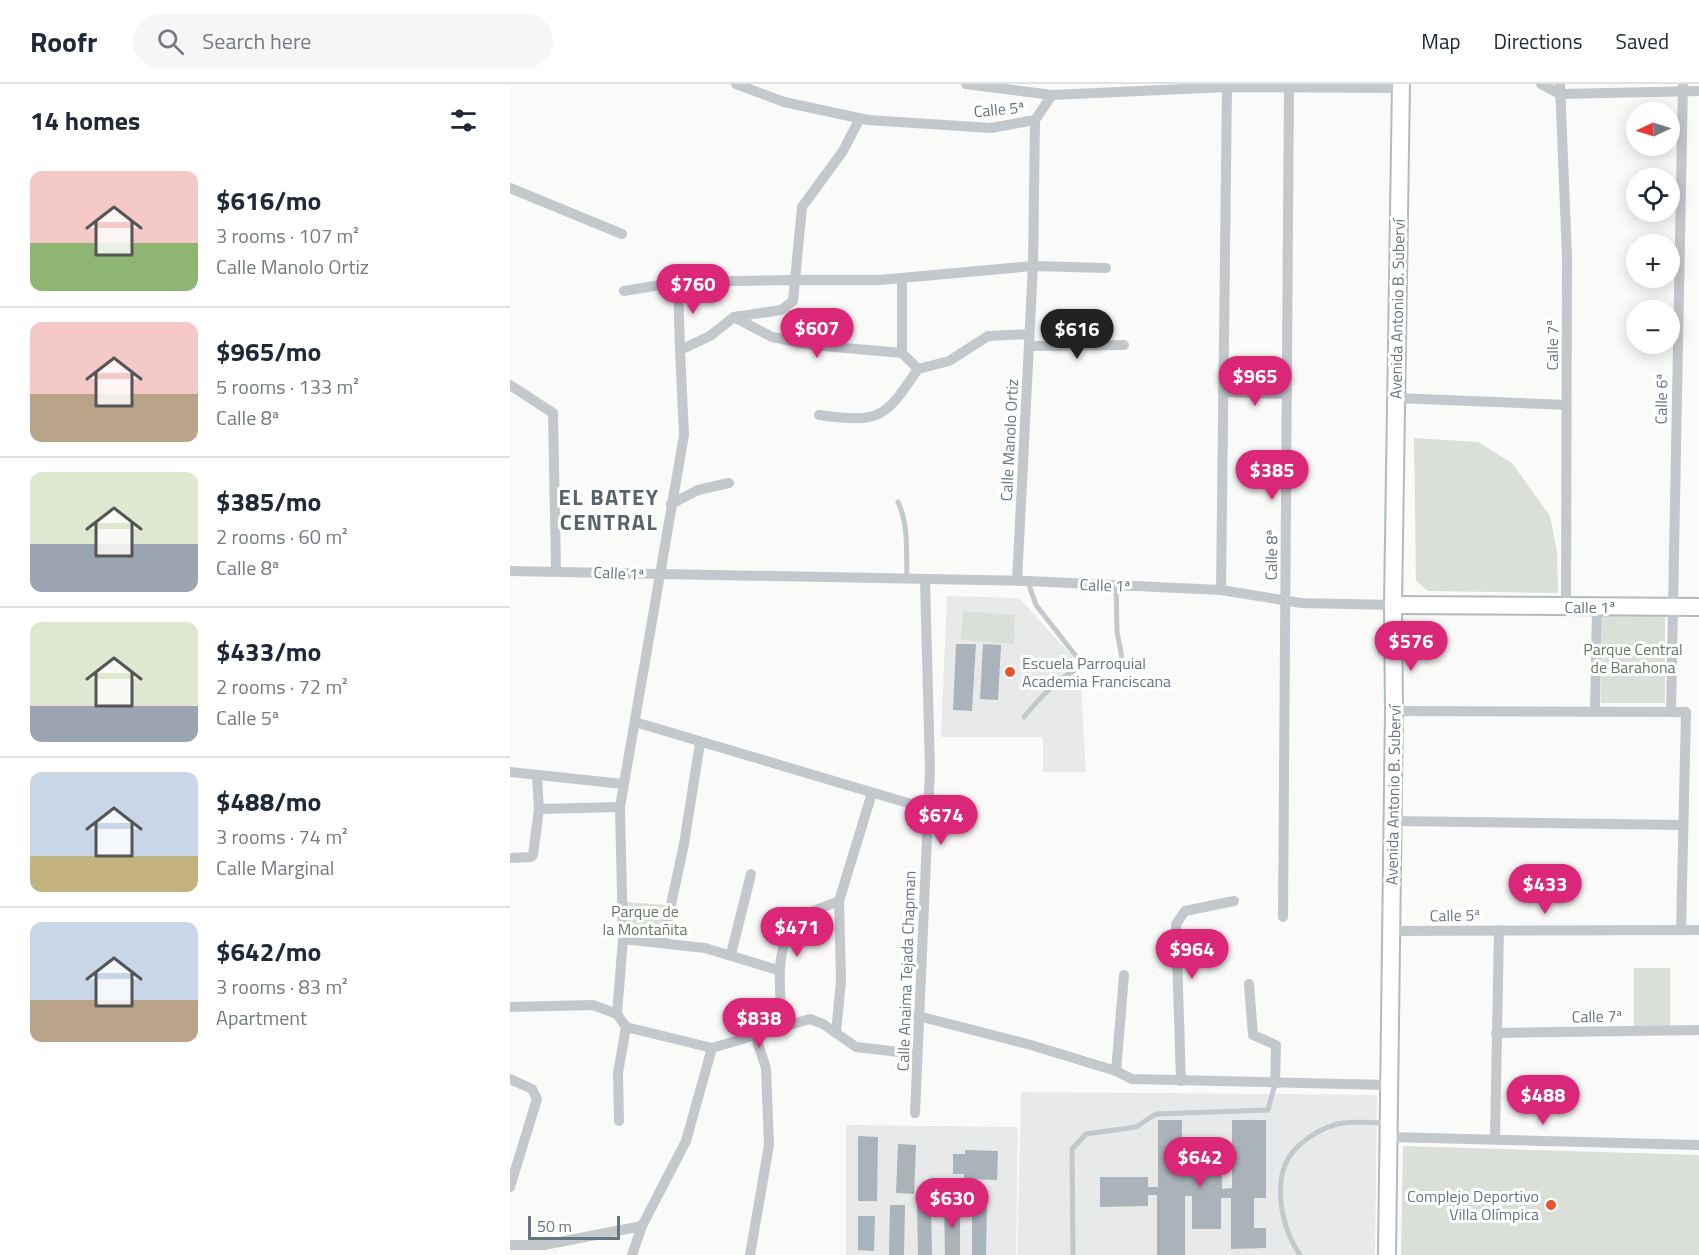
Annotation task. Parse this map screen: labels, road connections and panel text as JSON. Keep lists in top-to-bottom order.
{
  "streets": {
    "main road": ["Avenida Antonio B. Suberví", "Calle 1ª"],
    "street": [
      "Calle 5ª",
      "Calle 7ª",
      "Calle 6ª",
      "Calle Manolo Ortiz",
      "Calle 8ª",
      "Calle Anaima Tejada Chapman"
    ]
  },
  "crossings": [
    ["Calle 5ª", "Avenida Antonio B. Suberví"],
    ["Calle 5ª", "Calle Manolo Ortiz"],
    ["Avenida Antonio B. Suberví", "Calle 1ª"],
    ["Calle 7ª", "Calle 1ª"],
    ["Calle 6ª", "Calle 1ª"],
    ["Calle Manolo Ortiz", "Calle 1ª"],
    ["Calle 8ª", "Calle 1ª"],
    ["Calle 1ª", "Calle Anaima Tejada Chapman"]
  ],
  "districts": ["EL BATEY CENTRAL"],
  "parks": ["Parque Central de Barahona", "Parque de la Montañita"],
  "places": ["Escuela Parroquial Academia Franciscana", "Complejo Deportivo Villa Olímpica"],
  "scale_bar": "50 m",
  "north": "left",
  "page": {
    "header": "Roofr",
    "search": "Search here",
    "nav": ["Map", "Directions", "Saved"],
    "heading": "14 homes",
    "map_buttons": ["+", "−"],
    "list": [
      {
        "name": "$616/mo",
        "note": "3 rooms · 107 m² · Calle Manolo Ortiz"
      },
      {
        "name": "$965/mo",
        "note": "5 rooms · 133 m² · Calle 8ª"
      },
      {
        "name": "$385/mo",
        "note": "2 rooms · 60 m² · Calle 8ª"
      },
      {
        "name": "$433/mo",
        "note": "2 rooms · 72 m² · Calle 5ª"
      },
      {
        "name": "$488/mo",
        "note": "3 rooms · 74 m² · Calle Marginal"
      },
      {
        "name": "$642/mo",
        "note": "3 rooms · 83 m² · Apartment"
      }
    ],
    "price": [
      "$760",
      "$607",
      "$616",
      "$965",
      "$385",
      "$576",
      "$674",
      "$433",
      "$471",
      "$964",
      "$838",
      "$488",
      "$642",
      "$630"
    ],
    "scale": "50 m"
  }
}
